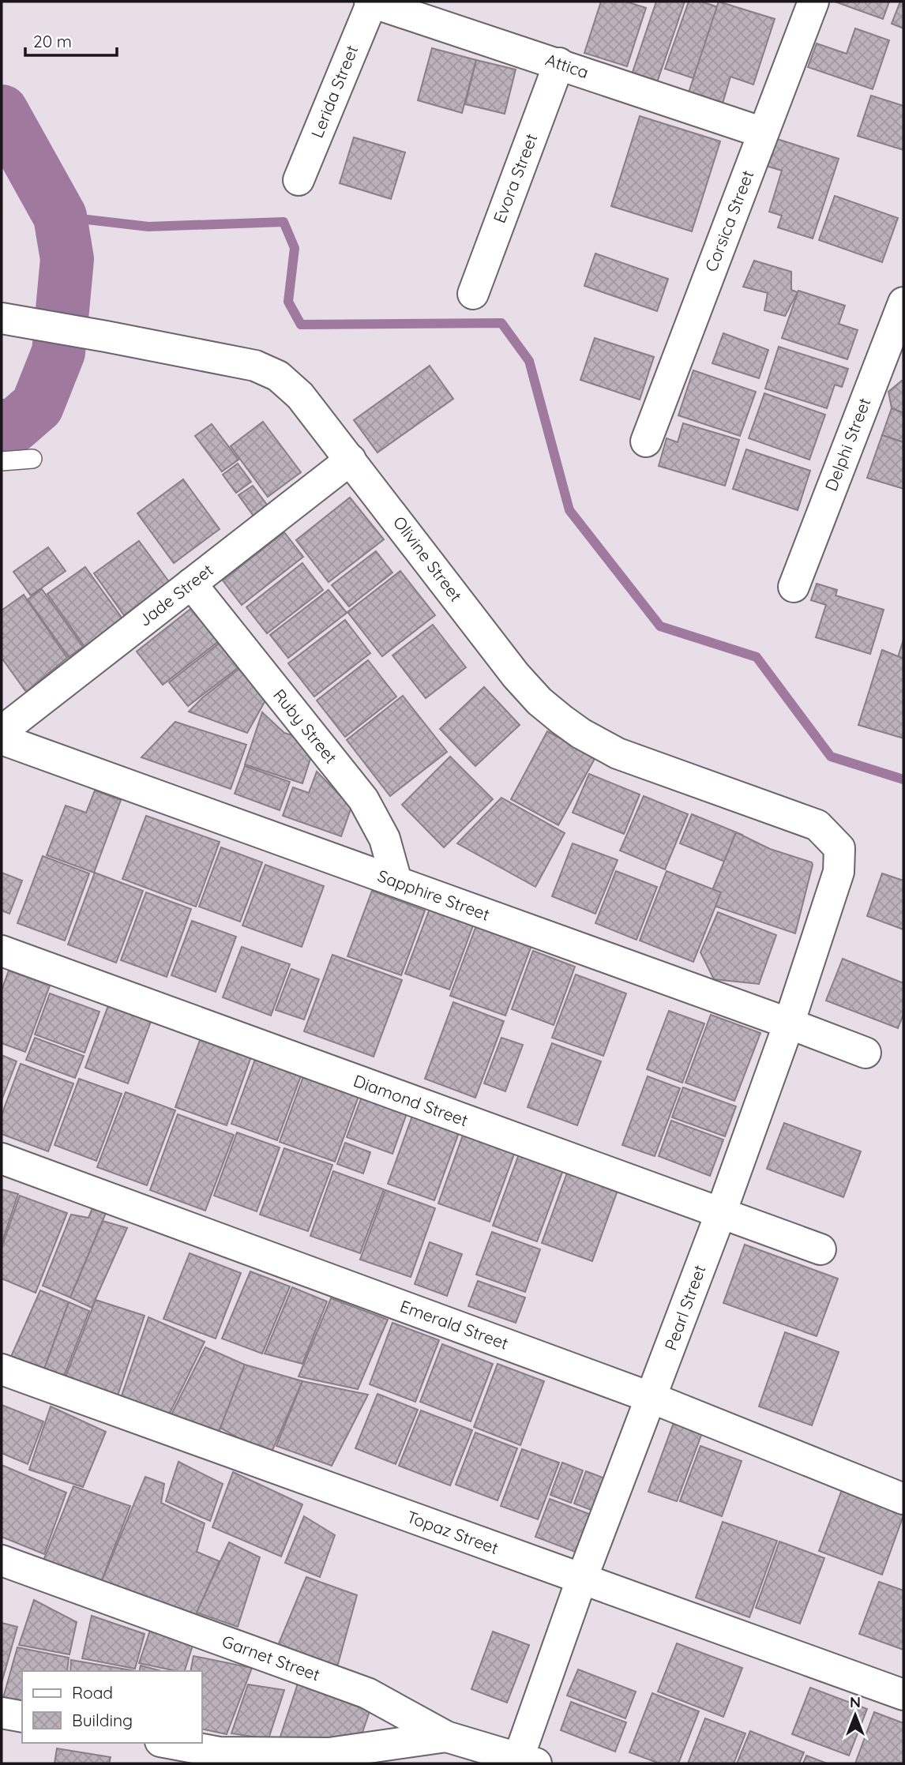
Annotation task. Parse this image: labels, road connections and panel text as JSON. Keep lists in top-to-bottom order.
{
  "streets": {
    "street": [
      "Attica",
      "Lerida Street",
      "Evora Street",
      "Corsica Street",
      "Delphi Street",
      "Olivine Street",
      "Jade Street",
      "Ruby Street",
      "Sapphire Street",
      "Diamond Street",
      "Pearl Street",
      "Emerald Street",
      "Topaz Street",
      "Garnet Street"
    ]
  },
  "crossings": [
    ["Attica", "Lerida Street"],
    ["Attica", "Evora Street"],
    ["Attica", "Corsica Street"],
    ["Olivine Street", "Jade Street"],
    ["Olivine Street", "Pearl Street"],
    ["Jade Street", "Ruby Street"],
    ["Ruby Street", "Sapphire Street"],
    ["Sapphire Street", "Pearl Street"],
    ["Diamond Street", "Pearl Street"],
    ["Pearl Street", "Emerald Street"],
    ["Pearl Street", "Topaz Street"],
    ["Pearl Street", "Garnet Street"]
  ],
  "legend": ["Road", "Building"],
  "scale_bar": "20 m",
  "north": "top"
}
